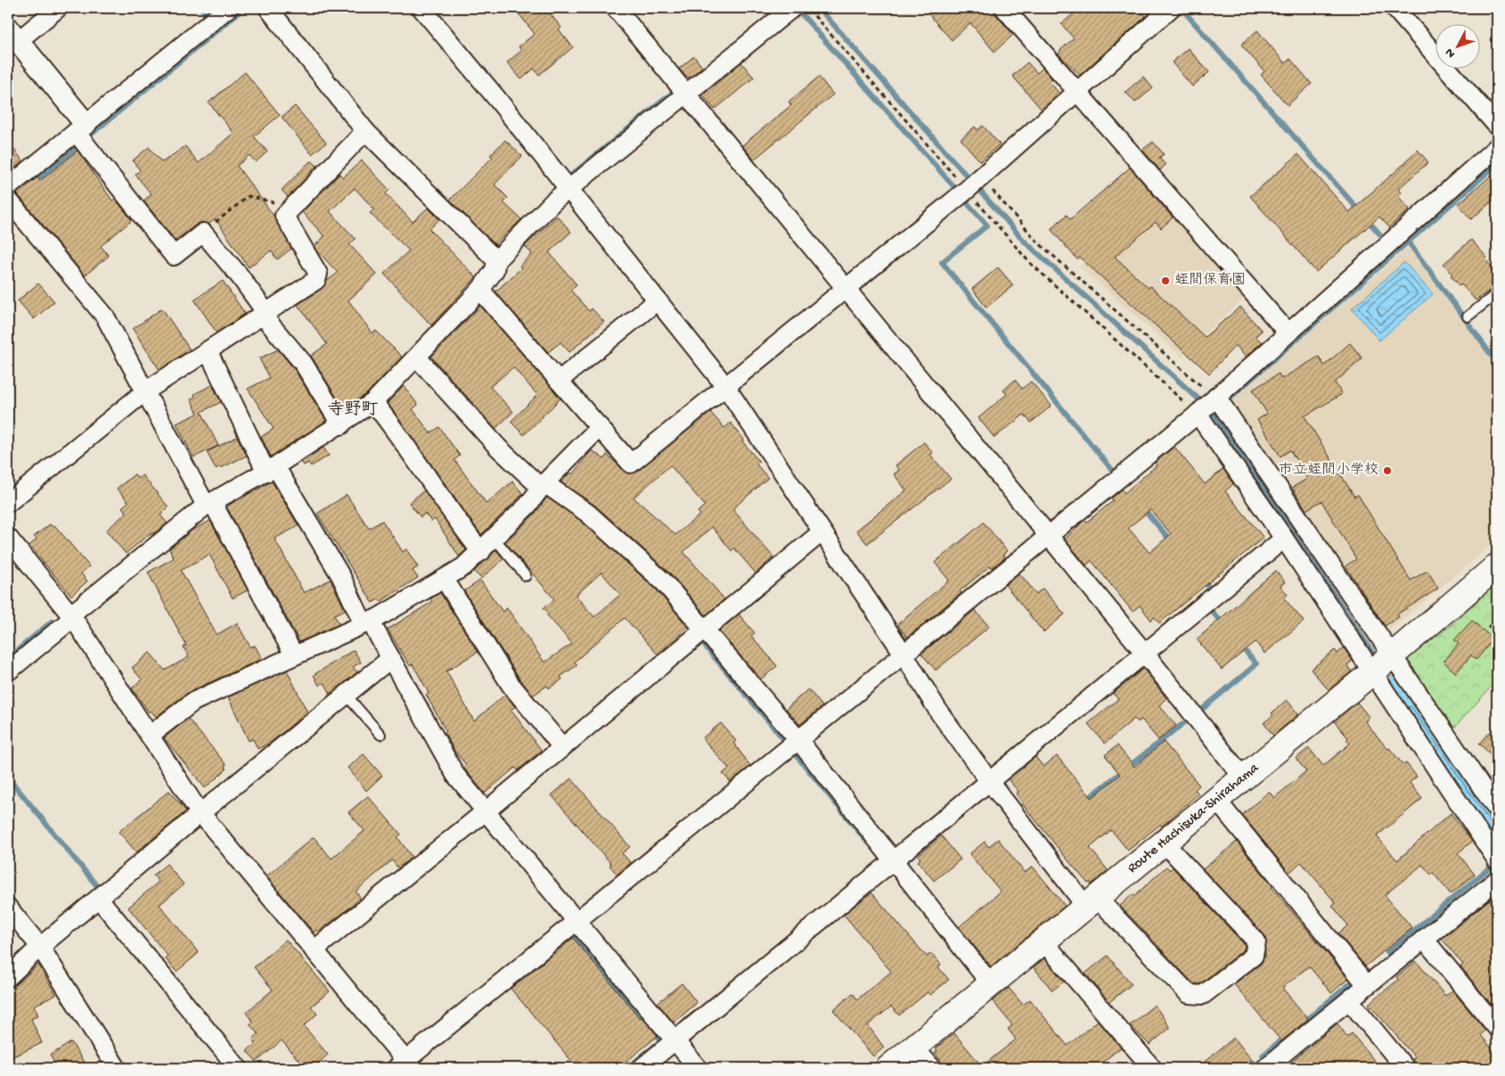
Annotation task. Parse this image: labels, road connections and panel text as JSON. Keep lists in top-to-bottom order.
{
  "streets": {
    "main road": ["Route Hachisuka-Shirahama"]
  },
  "districts": ["寺野町"],
  "places": ["蛭間保育園", "市立蛭間小学校"],
  "north": "bottom left"
}
